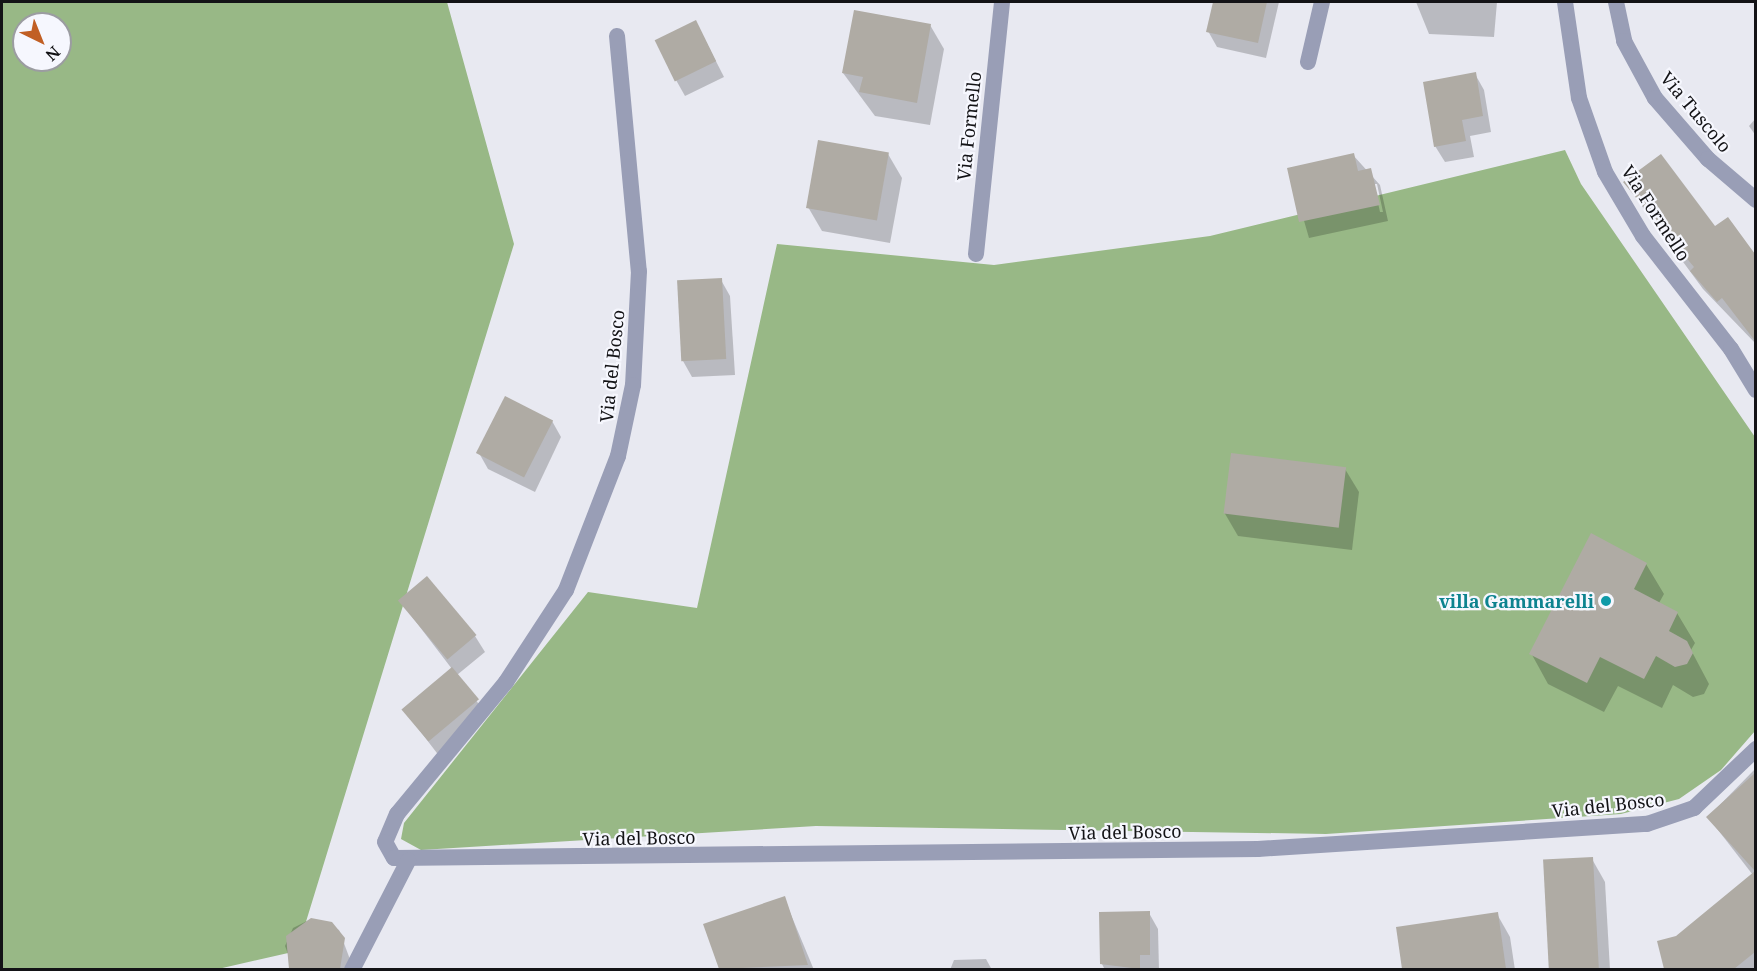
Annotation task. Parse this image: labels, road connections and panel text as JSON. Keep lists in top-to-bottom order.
{
  "streets": {
    "street": ["Via Tuscolo", "Via Formello", "Via del Bosco"]
  },
  "places": ["villa Gammarelli"],
  "north": "bottom right"
}
